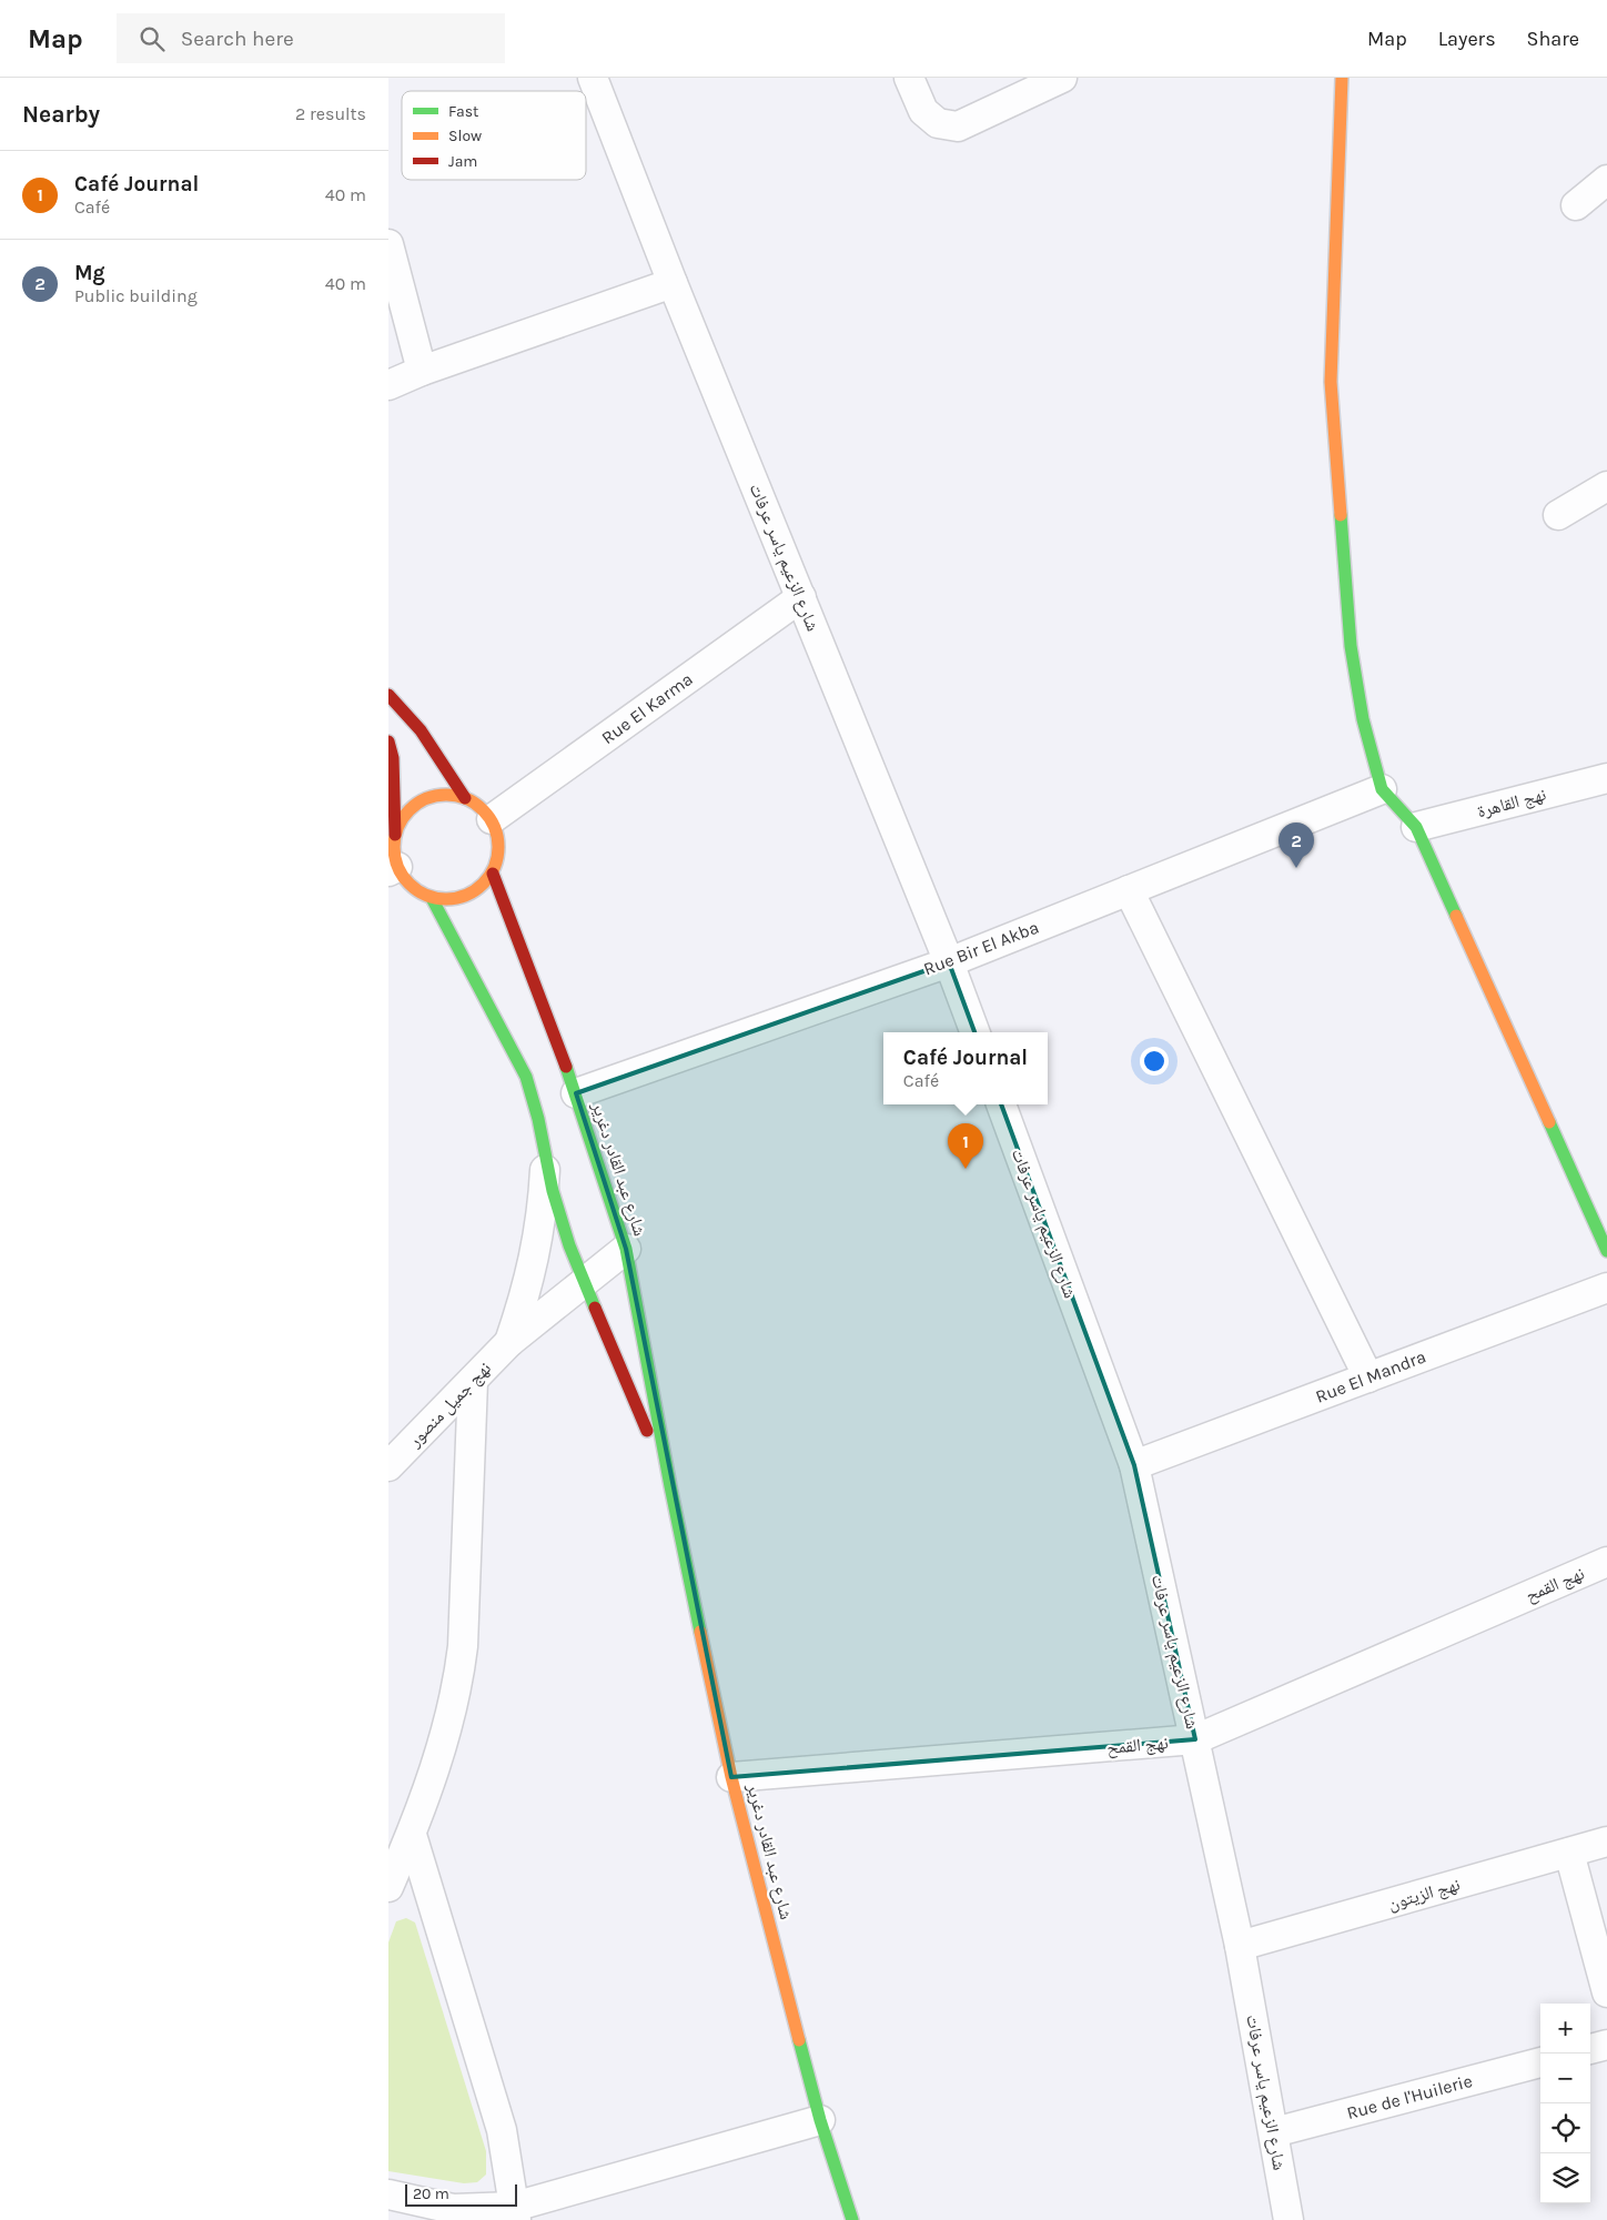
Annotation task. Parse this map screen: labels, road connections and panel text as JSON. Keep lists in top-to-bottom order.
{
  "streets": {
    "main road": ["شارع عبد القادر دغرير"],
    "street": [
      "شارع الزعيم ياسر عرفات",
      "Rue El Karma",
      "نهج القاهرة",
      "Rue Bir El Akba",
      "Rue El Mandra",
      "نهج جميل منصور",
      "نهج القمح",
      "نهج الزيتون",
      "Rue de l'Huilerie"
    ]
  },
  "crossings": [
    ["شارع الزعيم ياسر عرفات", "Rue El Karma"],
    ["شارع الزعيم ياسر عرفات", "Rue Bir El Akba"],
    ["شارع الزعيم ياسر عرفات", "Rue El Mandra"],
    ["شارع الزعيم ياسر عرفات", "نهج القمح"],
    ["شارع الزعيم ياسر عرفات", "نهج الزيتون"],
    ["شارع الزعيم ياسر عرفات", "Rue de l'Huilerie"],
    ["Rue El Karma", "شارع عبد القادر دغرير"],
    ["Rue Bir El Akba", "شارع عبد القادر دغرير"],
    ["شارع عبد القادر دغرير", "نهج جميل منصور"],
    ["شارع عبد القادر دغرير", "نهج القمح"]
  ],
  "legend": ["Fast", "Slow", "Jam"],
  "scale_bar": "20 m",
  "page": {
    "header": "Map",
    "search": "Search here",
    "nav": ["Map", "Layers", "Share"],
    "heading": ["Nearby", "2 results"],
    "list": [
      {
        "mark": "1",
        "name": "Café Journal",
        "note": "Café",
        "value": "40 m"
      },
      {
        "mark": "2",
        "name": "Mg",
        "note": "Public building",
        "value": "40 m"
      }
    ],
    "pins": ["2", "1"],
    "popup": ["Café Journal", "Café"],
    "map_buttons": ["+", "−"],
    "scale": "20 m"
  }
}
